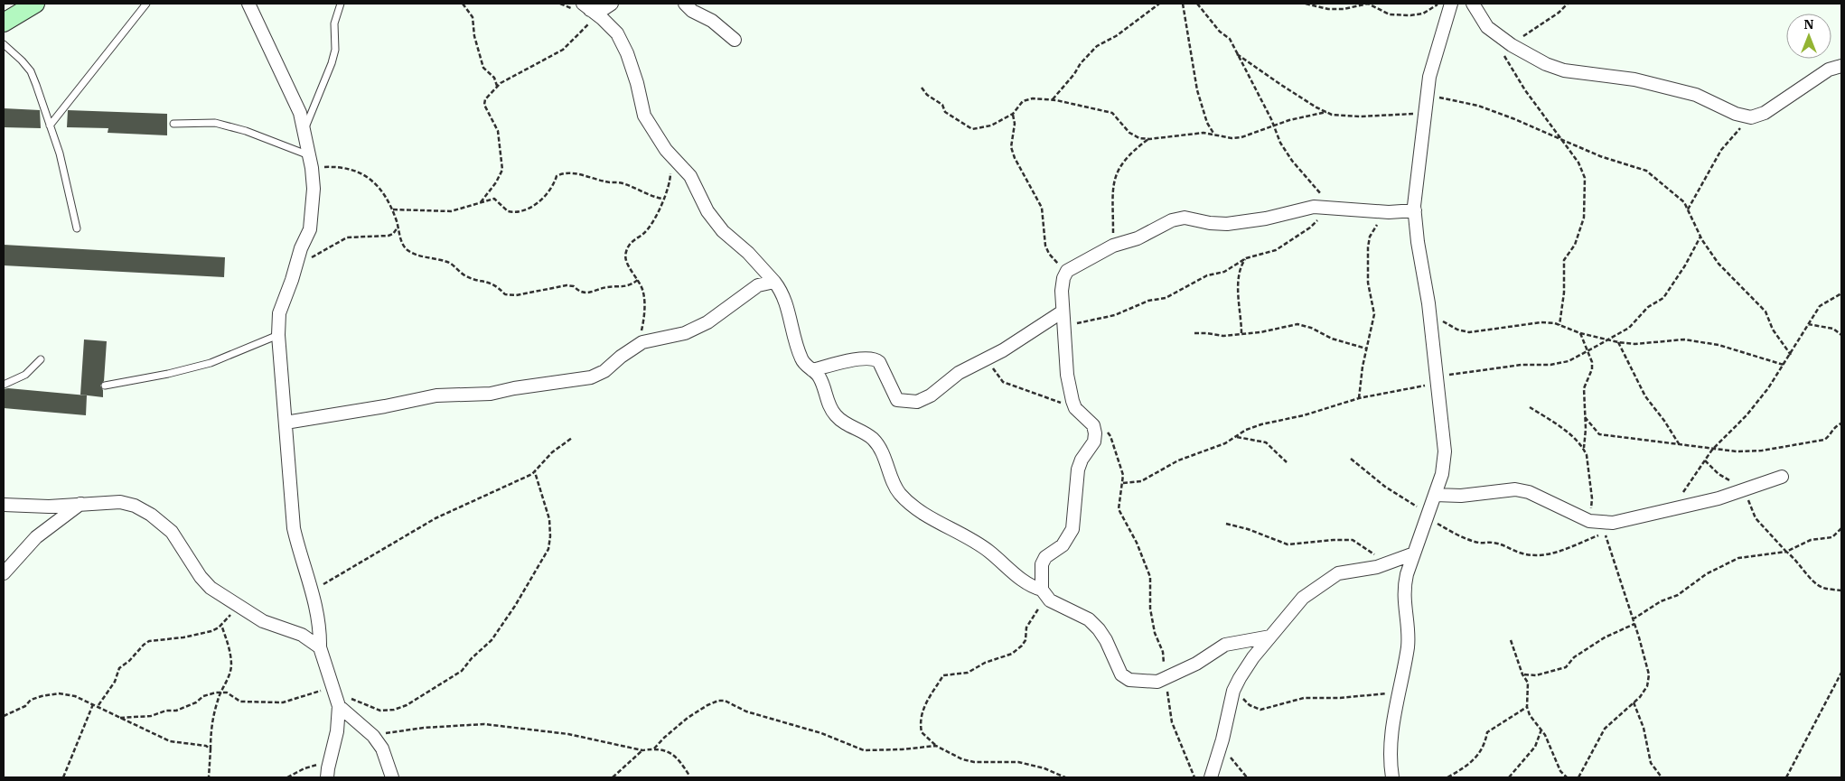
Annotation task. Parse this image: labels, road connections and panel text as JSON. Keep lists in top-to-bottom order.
{
  "north": "top"
}
